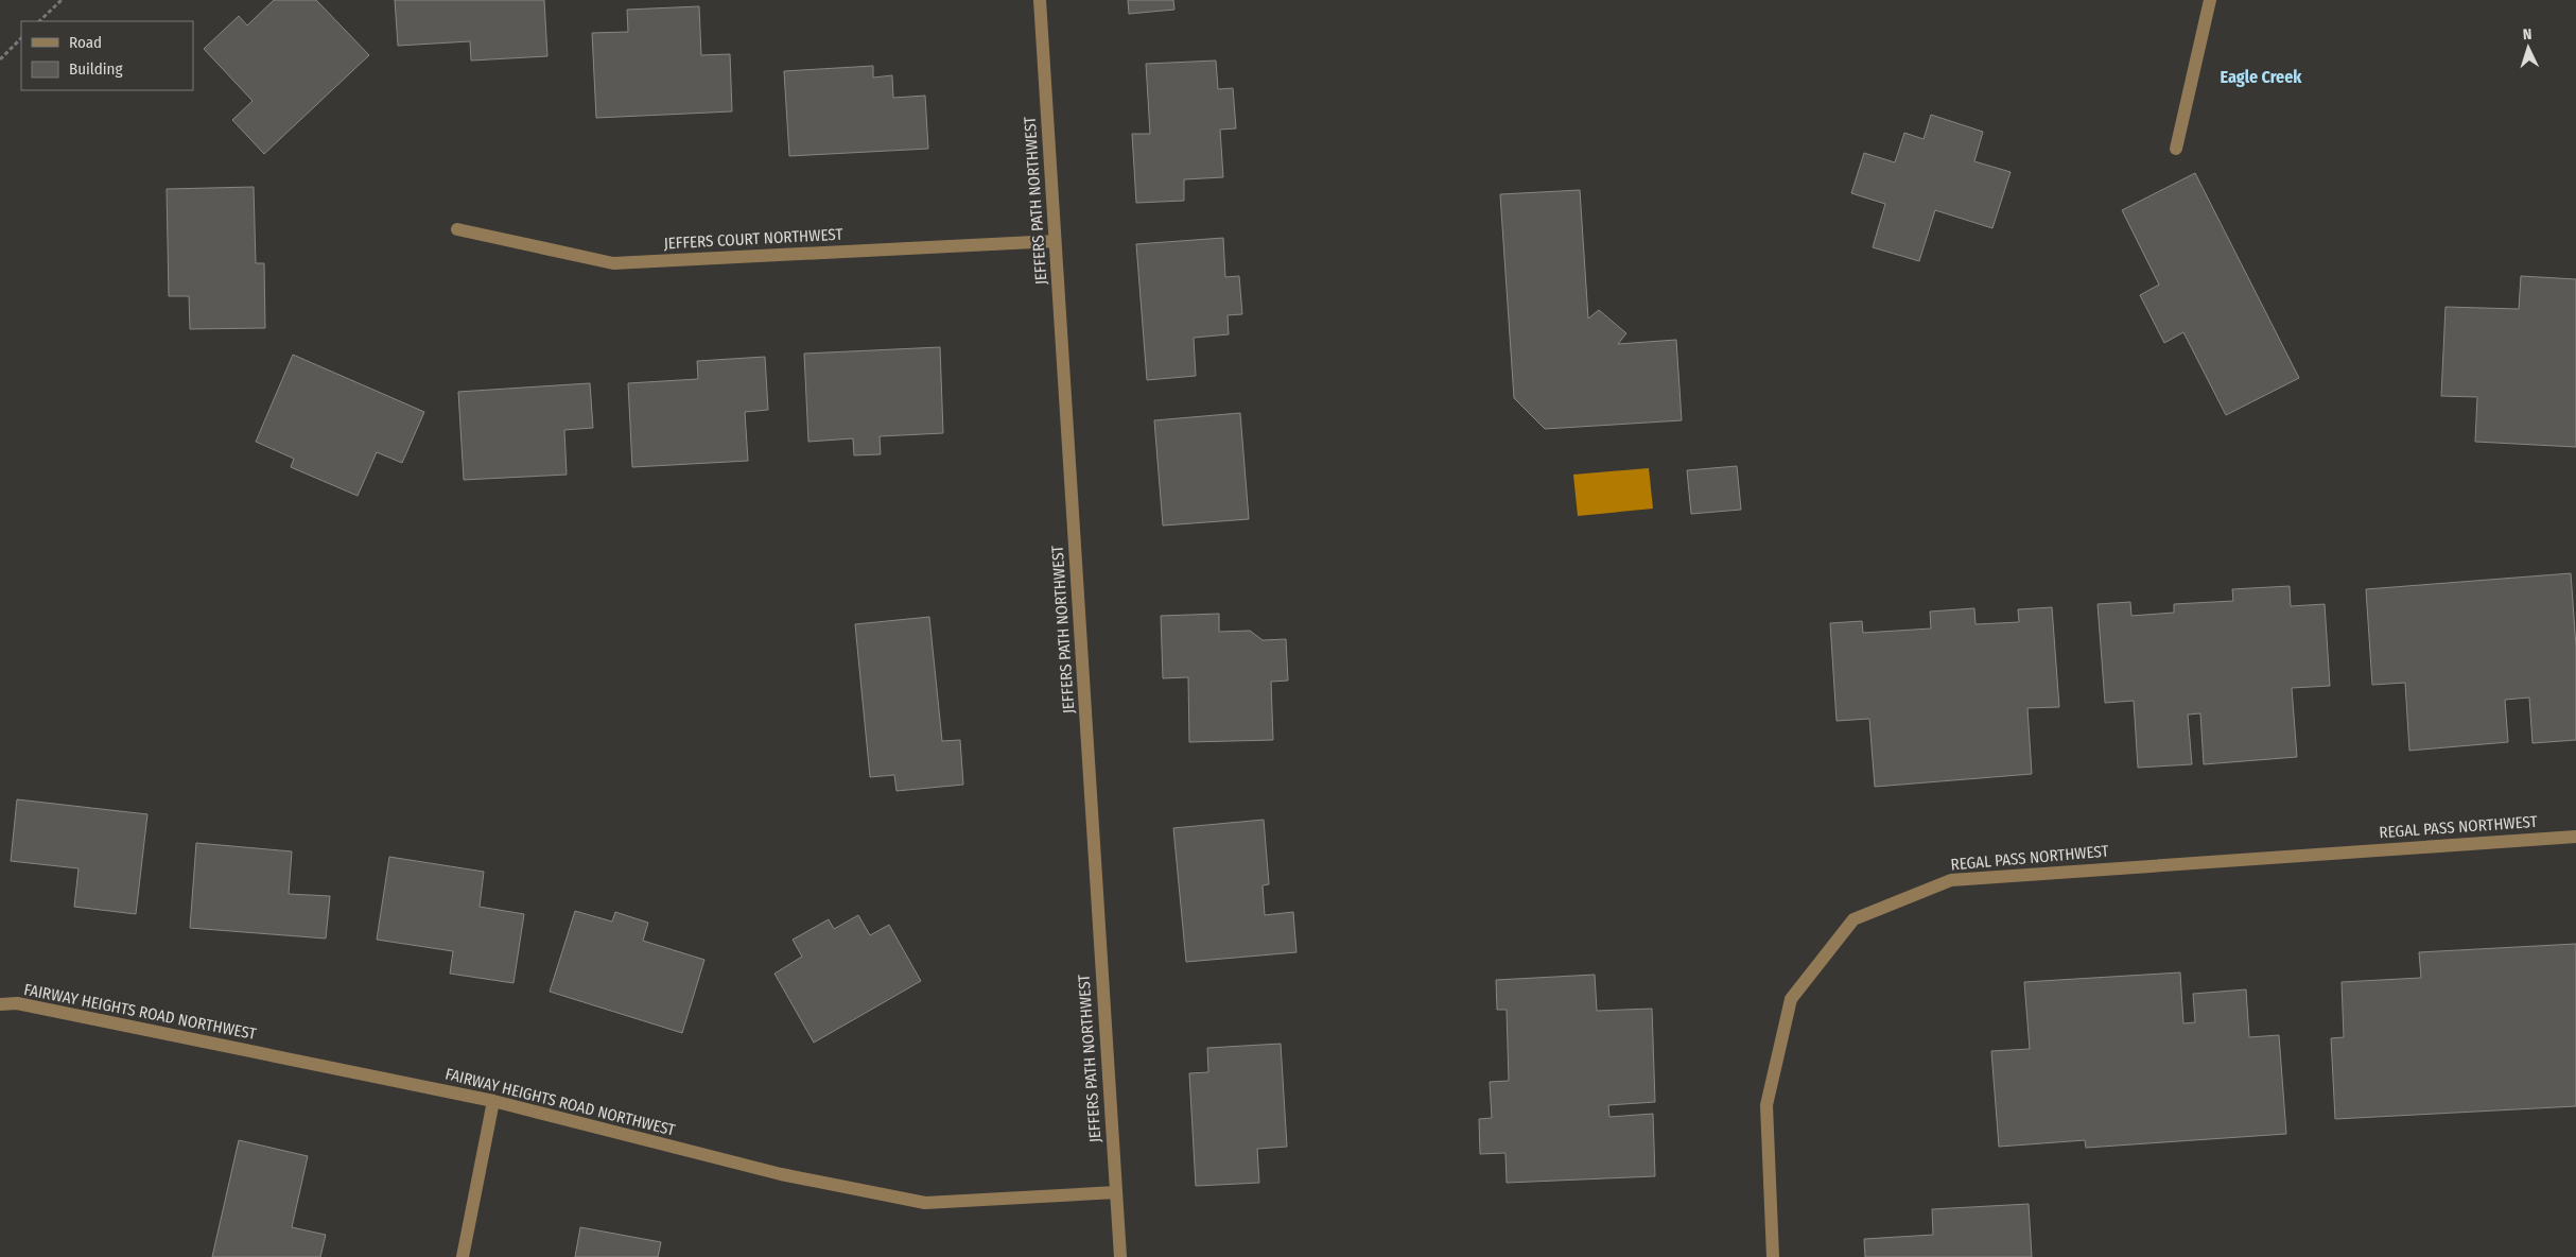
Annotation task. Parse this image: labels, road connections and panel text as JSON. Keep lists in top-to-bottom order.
{
  "streets": {
    "street": [
      "JEFFERS PATH NORTHWEST",
      "JEFFERS COURT NORTHWEST",
      "REGAL PASS NORTHWEST",
      "FAIRWAY HEIGHTS ROAD NORTHWEST"
    ]
  },
  "crossings": [
    ["JEFFERS PATH NORTHWEST", "JEFFERS COURT NORTHWEST"],
    ["JEFFERS PATH NORTHWEST", "FAIRWAY HEIGHTS ROAD NORTHWEST"]
  ],
  "districts": ["Eagle Creek"],
  "legend": ["Road", "Building"],
  "north": "top"
}
